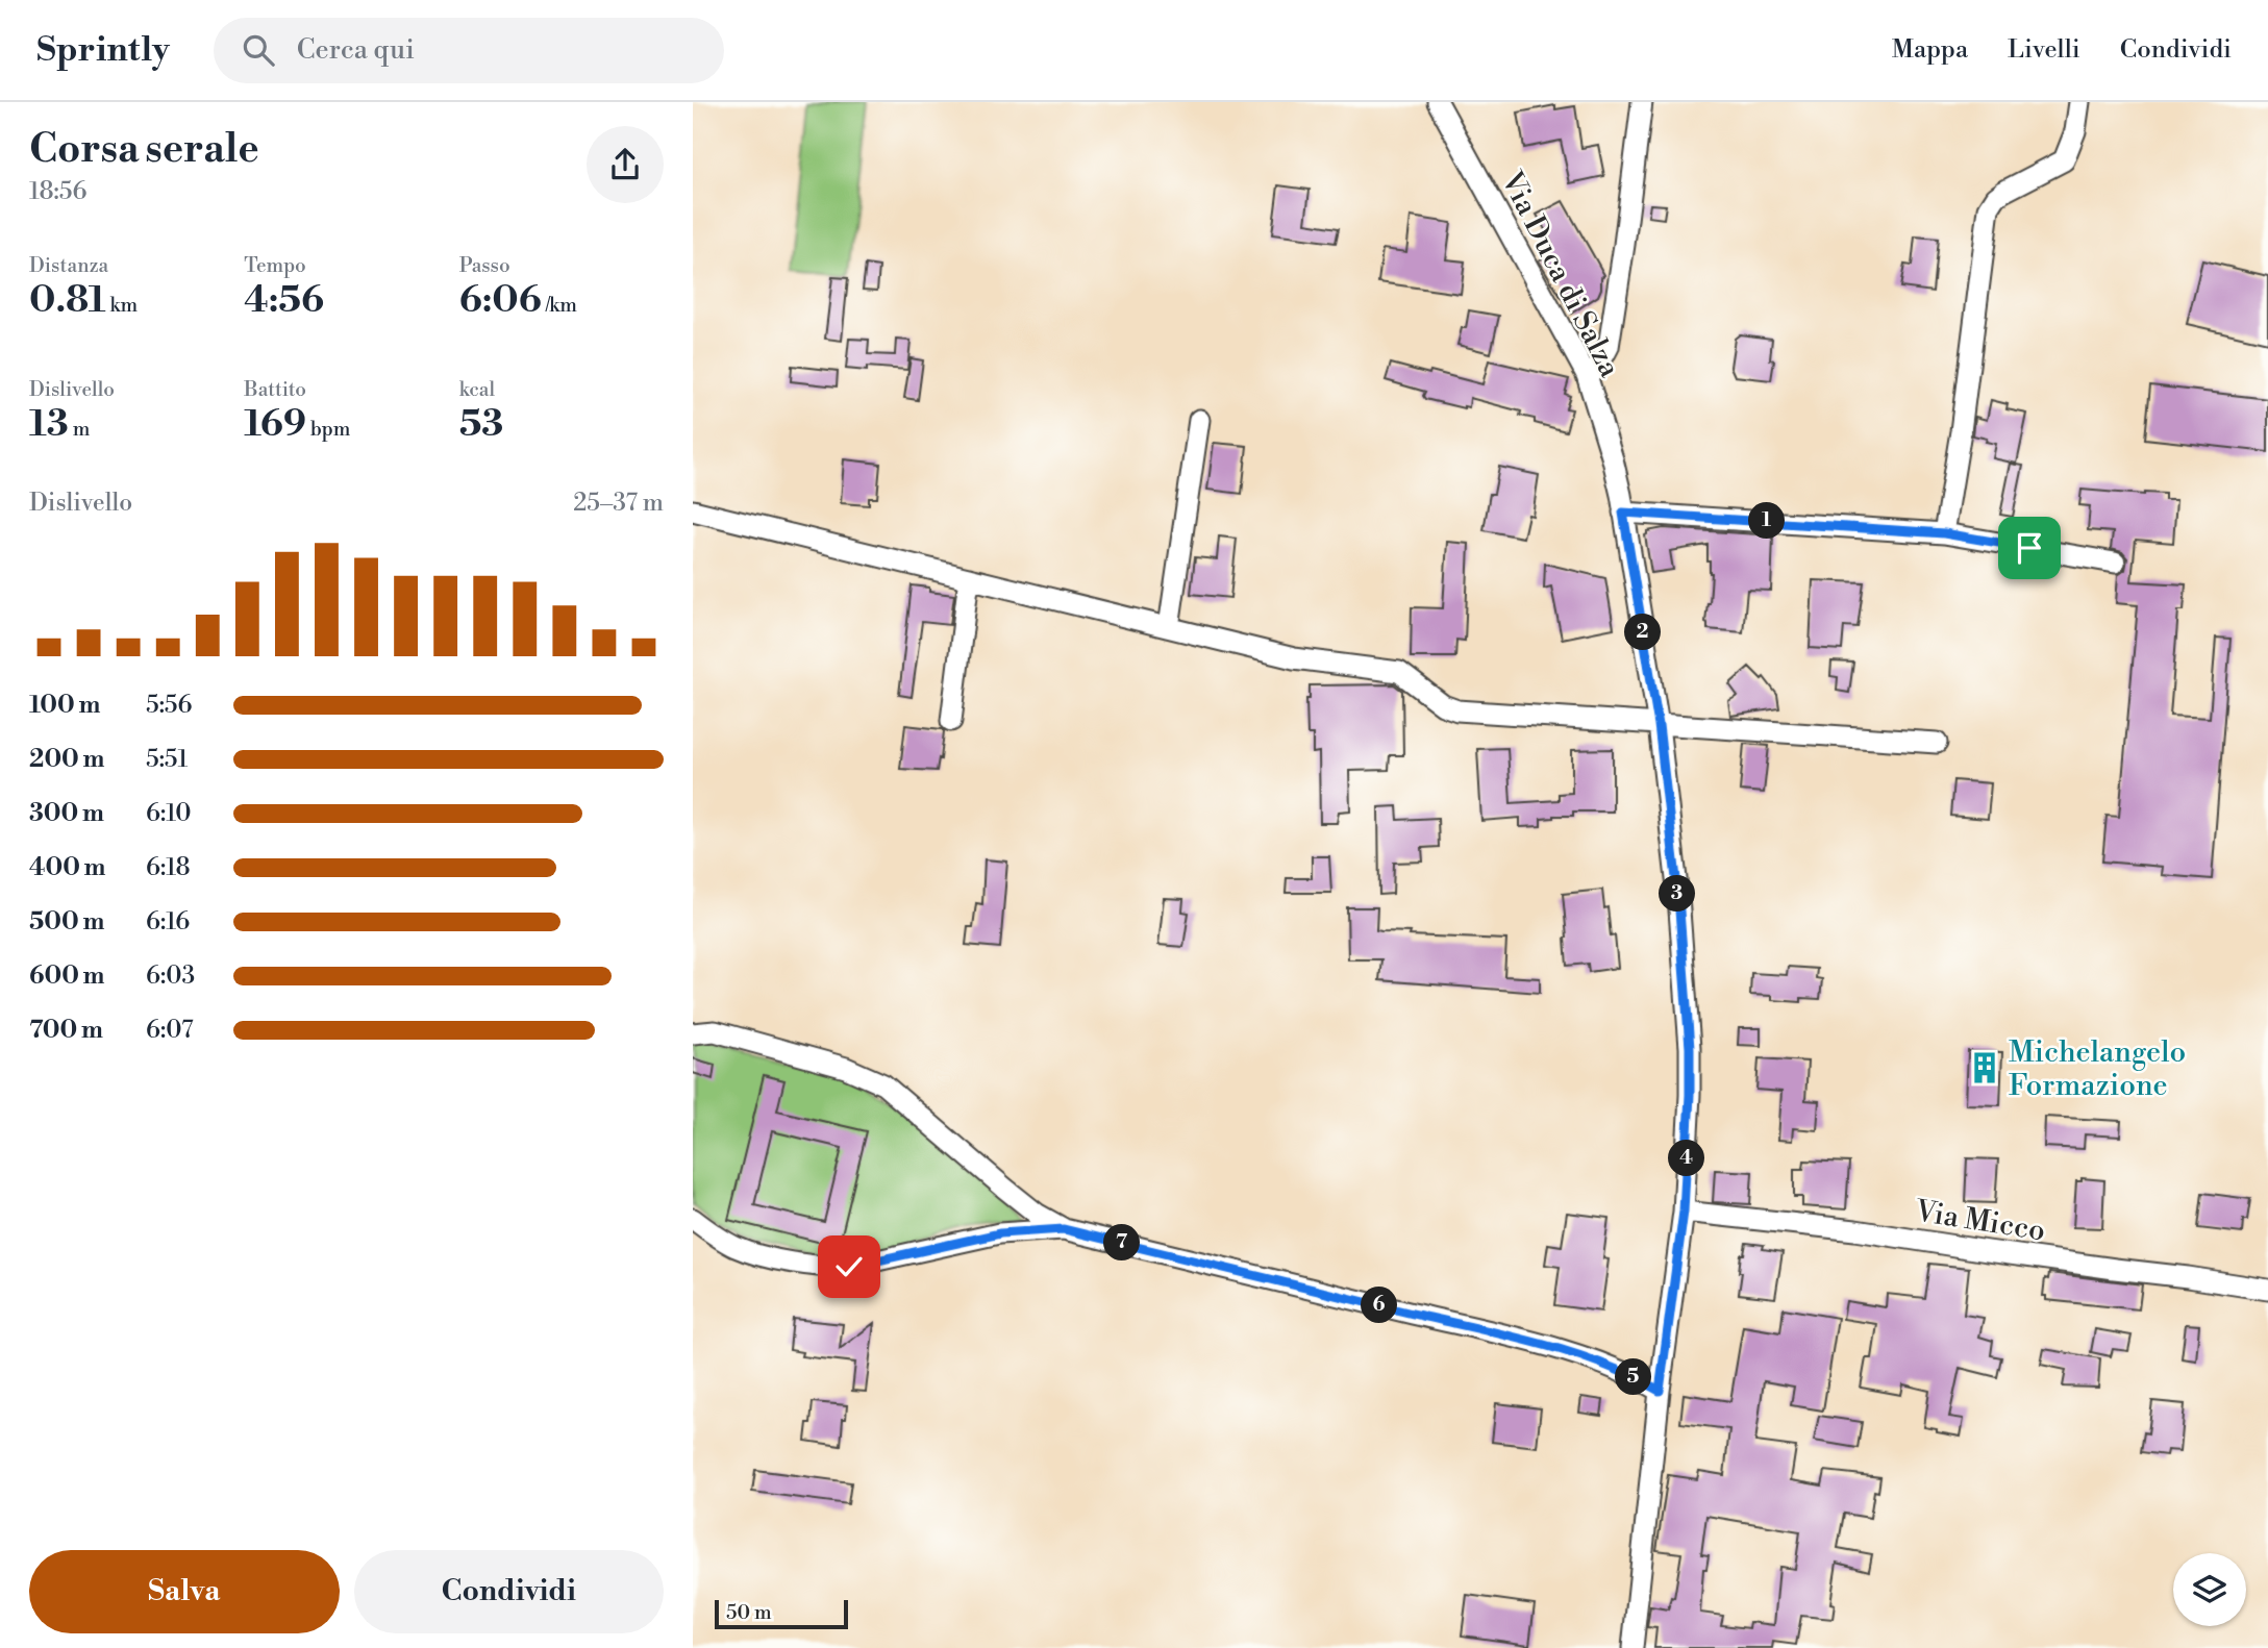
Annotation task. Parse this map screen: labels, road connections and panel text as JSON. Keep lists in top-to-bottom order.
{
  "streets": {
    "street": ["Via Duca di Salza", "Via Micco"]
  },
  "crossings": [
    ["Via Duca di Salza", "Via Micco"]
  ],
  "places": {
    "building": ["Michelangelo Formazione"]
  },
  "scale_bar": "50 m",
  "page": {
    "header": "Sprintly",
    "search": "Cerca qui",
    "nav": ["Mappa", "Livelli", "Condividi"],
    "heading": ["Corsa serale", "18:56"],
    "stats": [
      ["Distanza", "0.81 km"],
      ["Tempo", "4:56"],
      ["Passo", "6:06 /km"],
      ["Dislivello", "13 m"],
      ["Battito", "169 bpm"],
      ["kcal", "53"]
    ],
    "chart": ["Dislivello", "25–37 m"],
    "pins": [
      "1",
      "2",
      "3",
      "4",
      "7",
      "6",
      "5"
    ],
    "list": [
      {
        "name": "100 m",
        "note": "5:56"
      },
      {
        "name": "200 m",
        "note": "5:51"
      },
      {
        "name": "300 m",
        "note": "6:10"
      },
      {
        "name": "400 m",
        "note": "6:18"
      },
      {
        "name": "500 m",
        "note": "6:16"
      },
      {
        "name": "600 m",
        "note": "6:03"
      },
      {
        "name": "700 m",
        "note": "6:07"
      }
    ],
    "buttons": ["Salva", "Condividi"],
    "scale": "50 m"
  }
}
